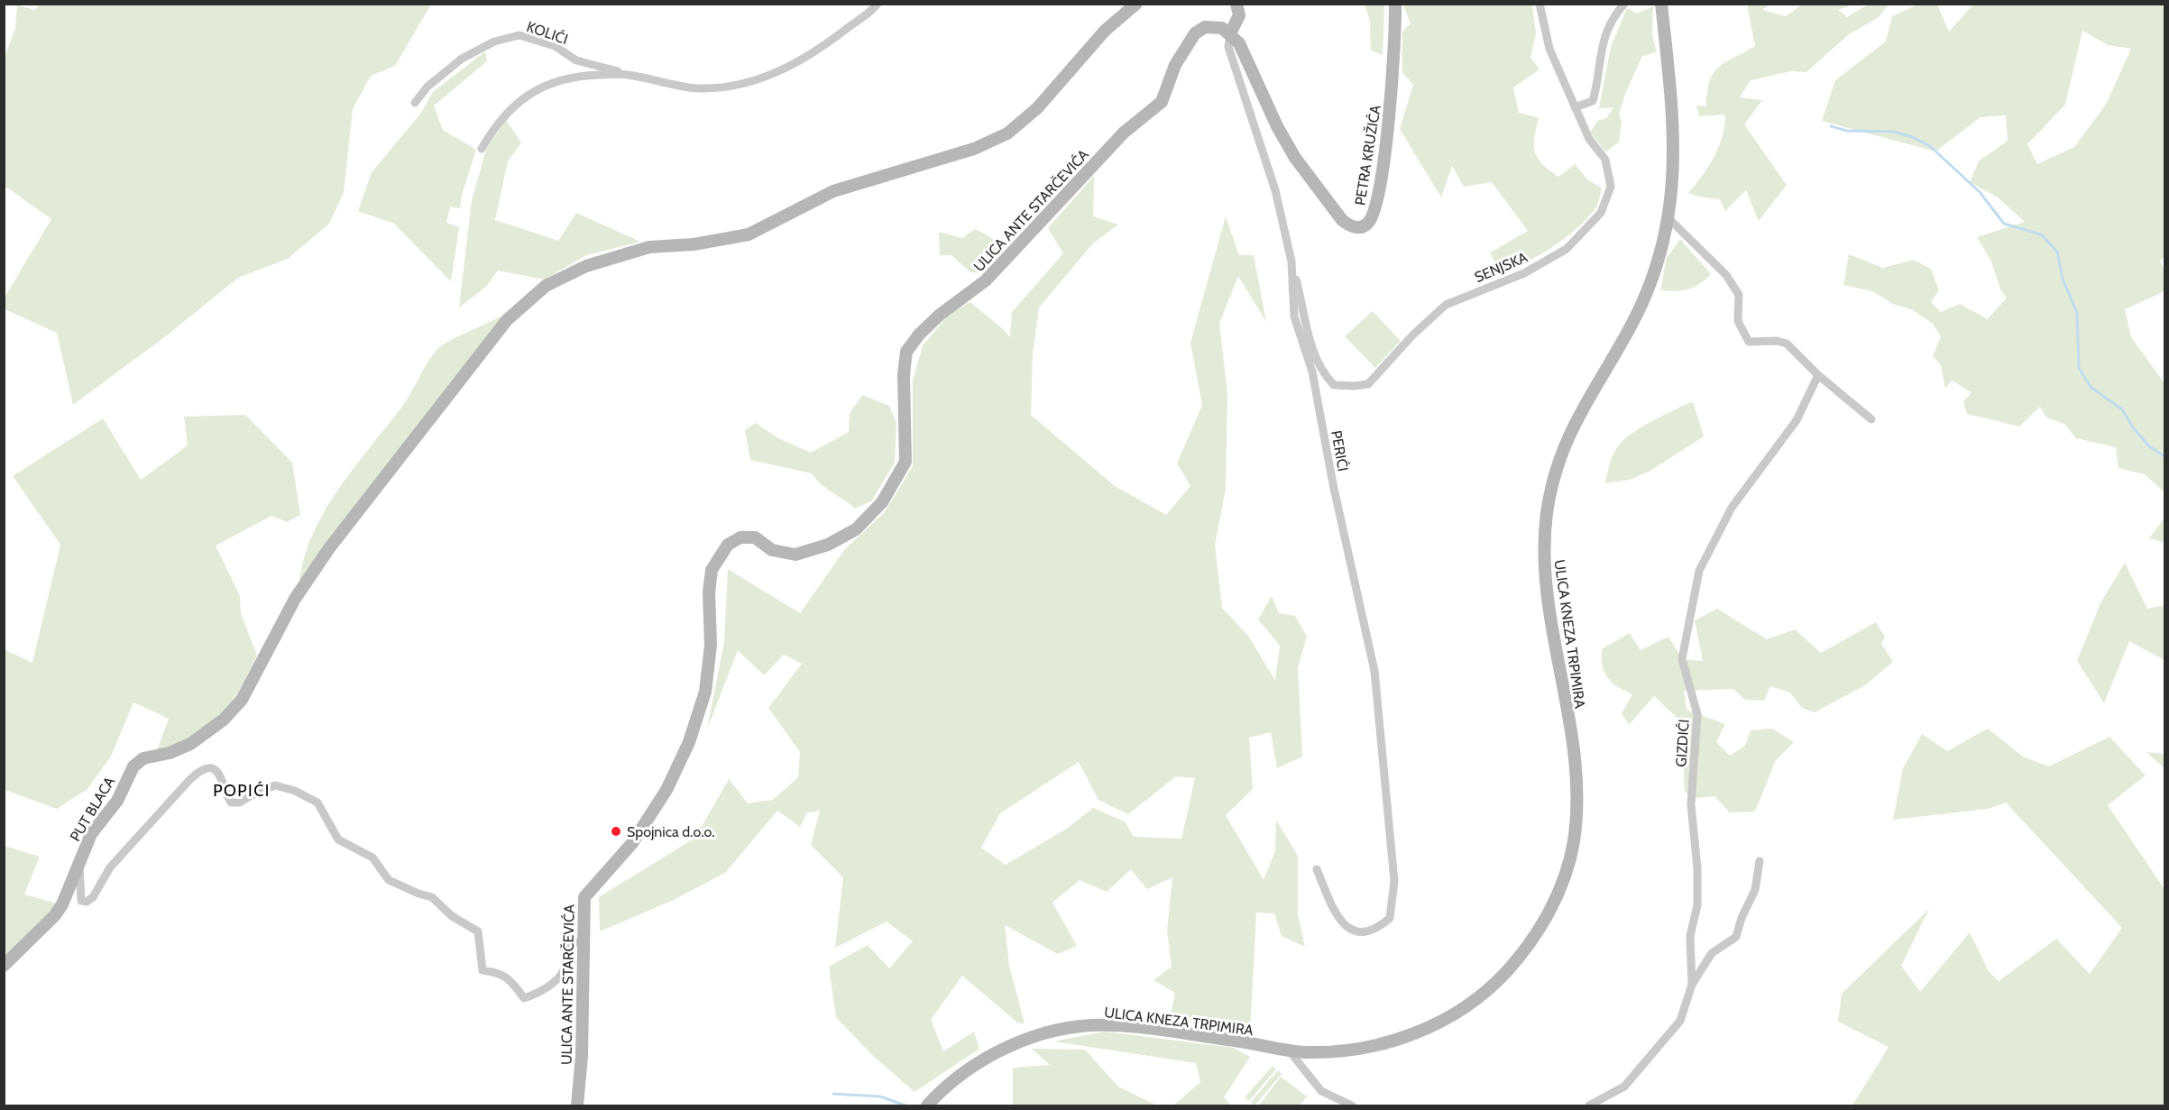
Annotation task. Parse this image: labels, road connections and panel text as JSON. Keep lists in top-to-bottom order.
{
  "streets": {
    "street": [
      "KOLIĆI",
      "PETRA KRUŽIĆA",
      "ULICA ANTE STARČEVIĆA",
      "SENJSKA",
      "PERIĆI",
      "ULICA KNEZA TRPIMIRA",
      "GIZDIĆI",
      "PUT BLACA"
    ]
  },
  "crossings": [
    ["PETRA KRUŽIĆA", "ULICA ANTE STARČEVIĆA"],
    ["PETRA KRUŽIĆA", "PERIĆI"],
    ["ULICA ANTE STARČEVIĆA", "PERIĆI"],
    ["SENJSKA", "PERIĆI"]
  ],
  "districts": ["POPIĆI"],
  "places": ["Spojnica d.o.o."]
}
